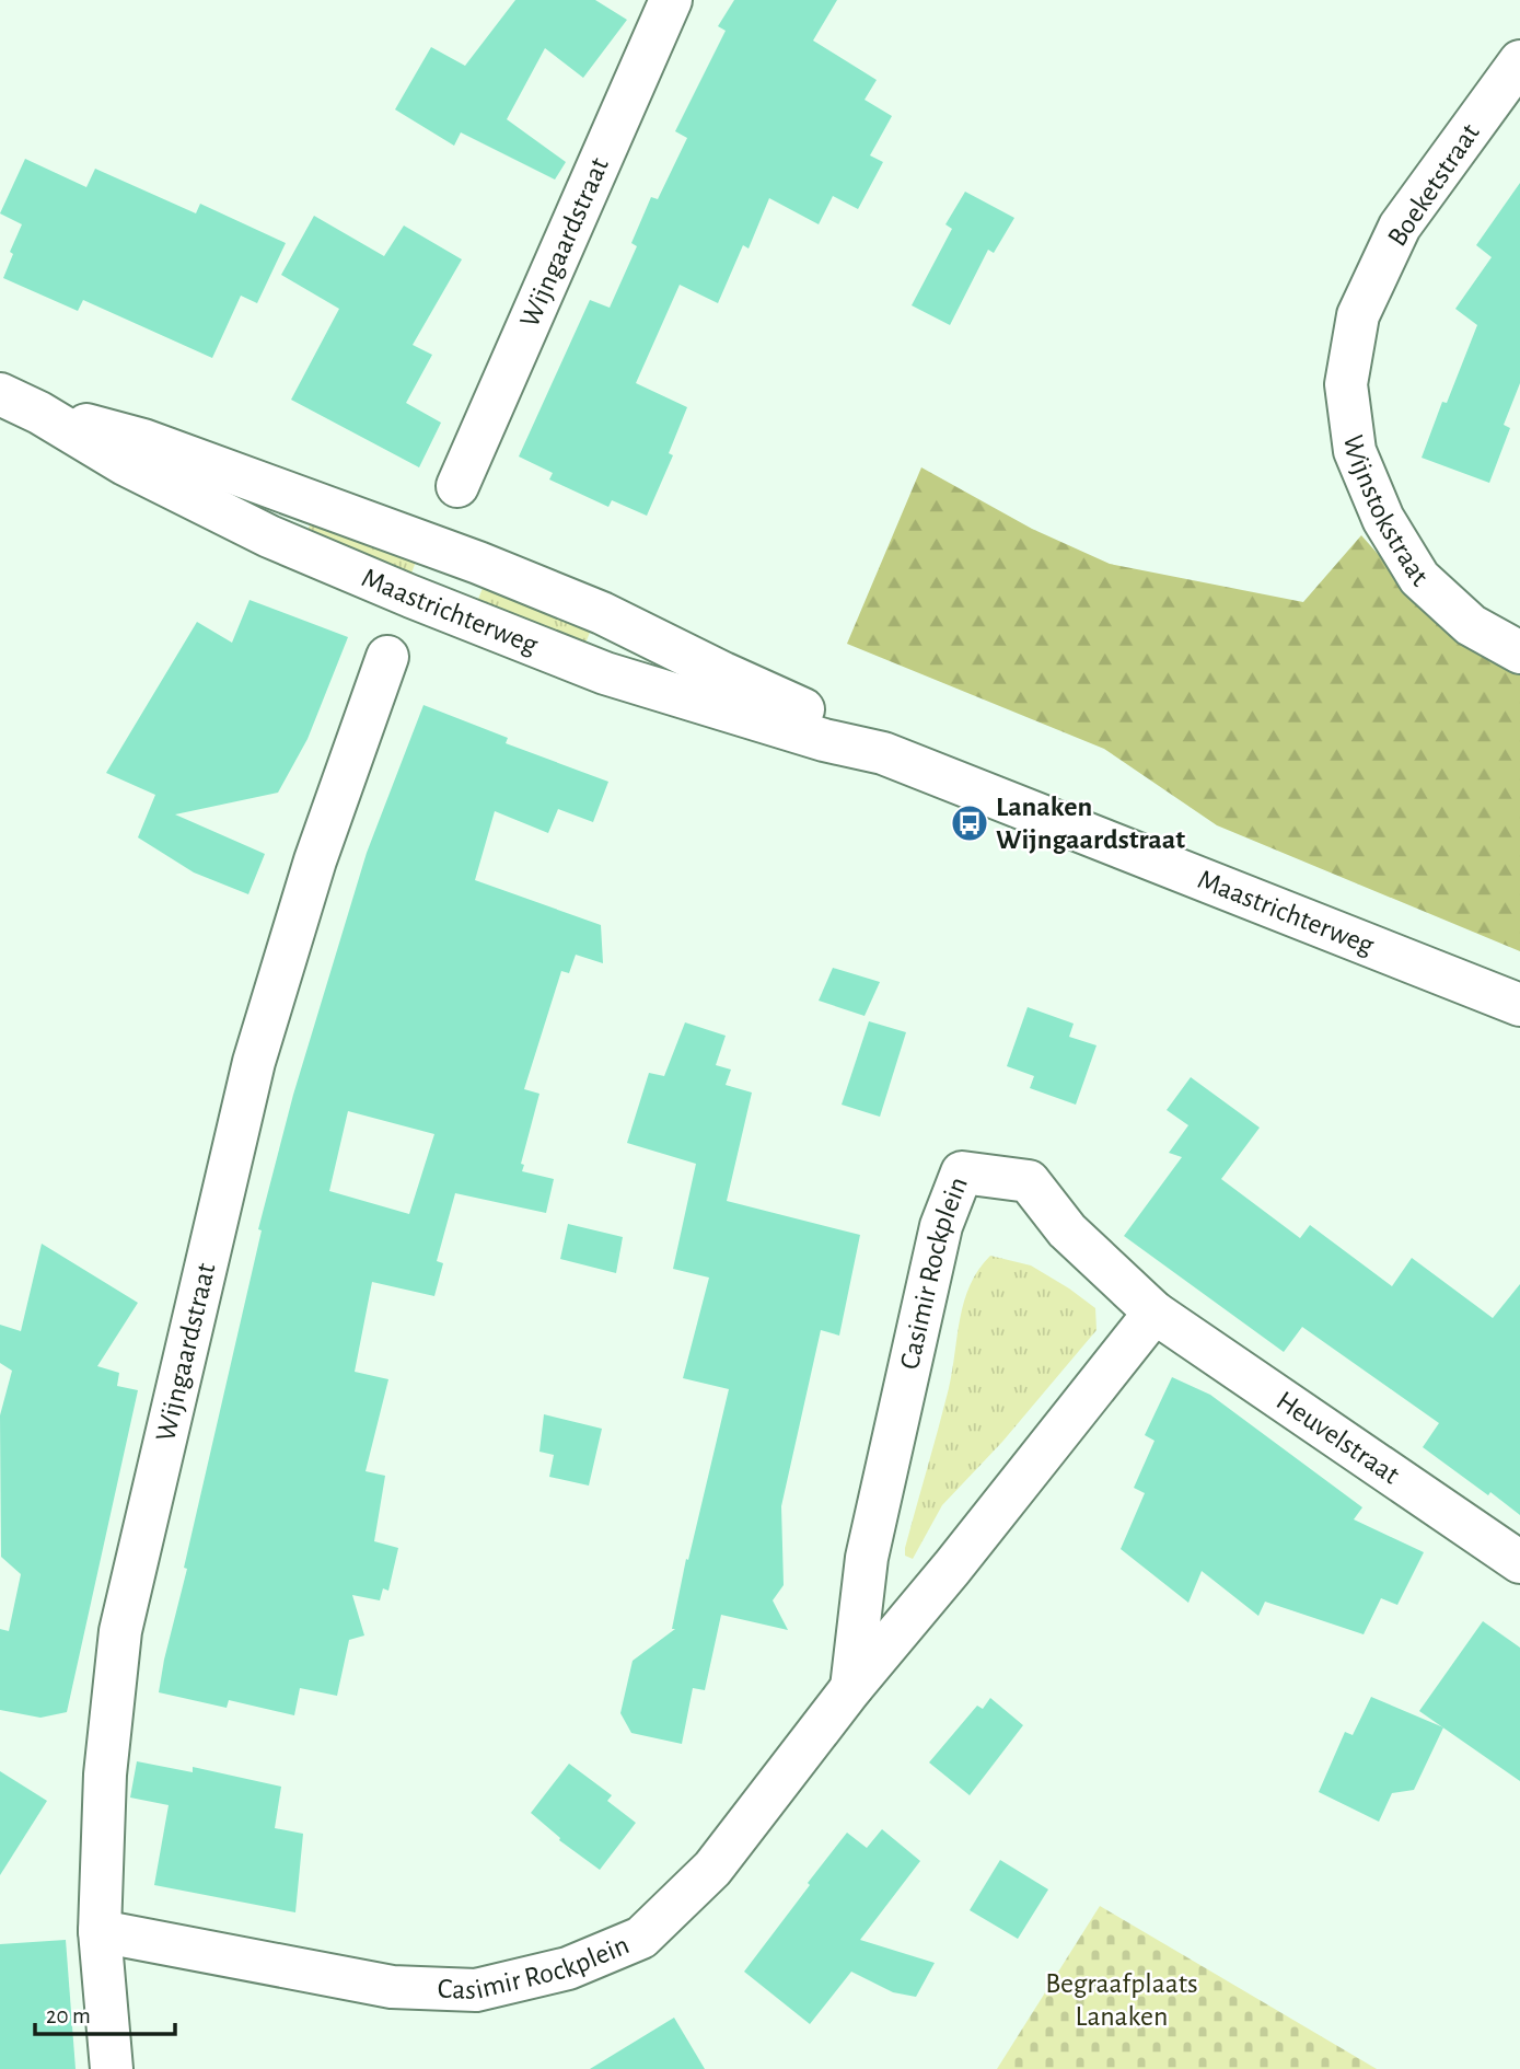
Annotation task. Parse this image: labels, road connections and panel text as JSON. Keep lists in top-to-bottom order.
{
  "streets": {
    "street": [
      "Boeketstraat",
      "Wijngaardstraat",
      "Wijnstokstraat",
      "Maastrichterweg",
      "Casimir Rockplein",
      "Heuvelstraat"
    ]
  },
  "crossings": [
    ["Boeketstraat", "Wijnstokstraat"],
    ["Wijngaardstraat", "Casimir Rockplein"],
    ["Casimir Rockplein", "Heuvelstraat"]
  ],
  "parks": ["Begraafplaats Lanaken"],
  "places": {
    "bus stop": ["Lanaken Wijngaardstraat"]
  },
  "scale_bar": "20 m"
}
